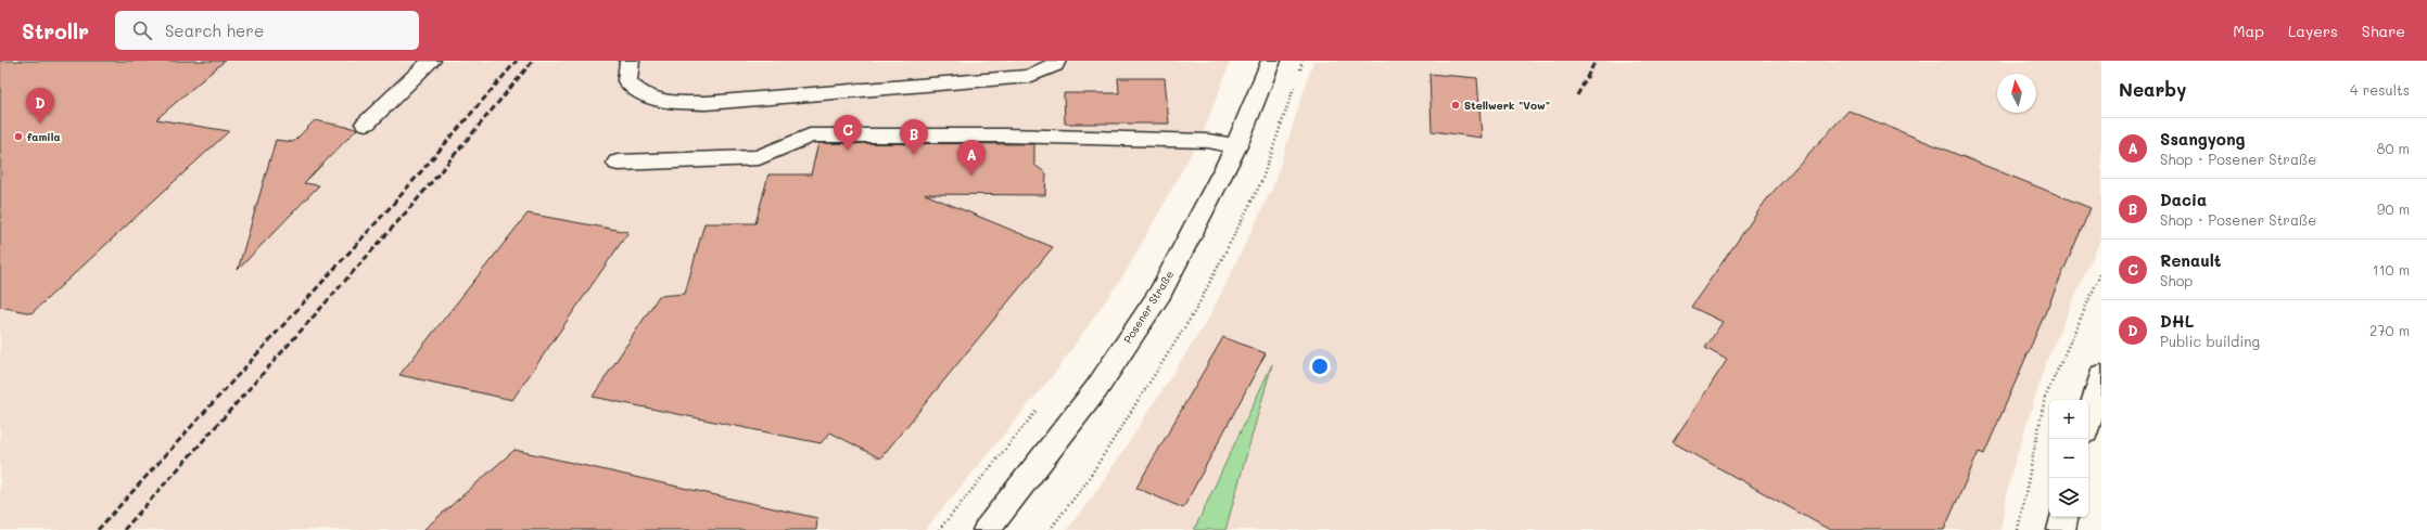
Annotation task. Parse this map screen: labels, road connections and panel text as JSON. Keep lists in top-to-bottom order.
{
  "streets": {
    "street": ["Posener Straße"]
  },
  "places": ["Stellwerk \"Vow\"", "famila"],
  "north": "top",
  "page": {
    "header": "Strollr",
    "search": "Search here",
    "nav": ["Map", "Layers", "Share"],
    "heading": ["Nearby", "4 results"],
    "pins": [
      "D",
      "C",
      "B",
      "A"
    ],
    "list": [
      {
        "mark": "A",
        "name": "Ssangyong",
        "note": "Shop · Posener Straße",
        "value": "80 m"
      },
      {
        "mark": "B",
        "name": "Dacia",
        "note": "Shop · Posener Straße",
        "value": "90 m"
      },
      {
        "mark": "C",
        "name": "Renault",
        "note": "Shop",
        "value": "110 m"
      },
      {
        "mark": "D",
        "name": "DHL",
        "note": "Public building",
        "value": "270 m"
      }
    ],
    "map_buttons": ["+", "−"]
  }
}
